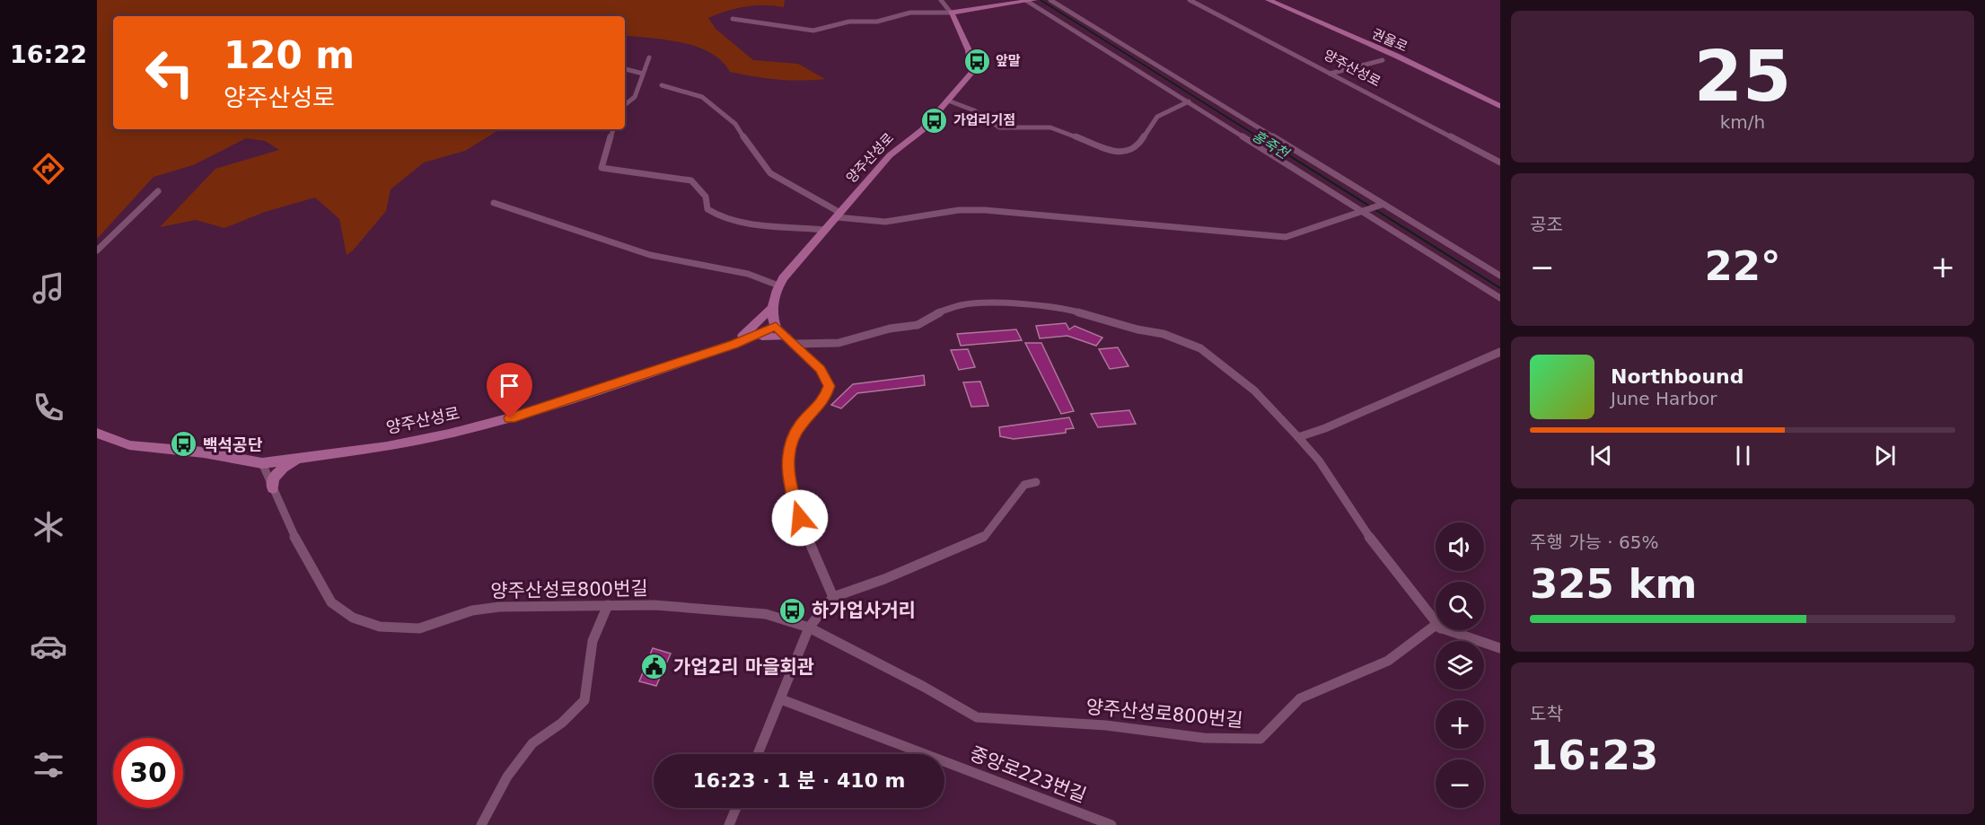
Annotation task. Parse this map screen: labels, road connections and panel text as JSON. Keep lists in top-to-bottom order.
{
  "streets": {
    "street": [
      "권율로",
      "양주산성로",
      "양주산성로800번길",
      "중앙로223번길"
    ]
  },
  "crossings": [
    ["양주산성로", "양주산성로800번길"]
  ],
  "water": ["홍죽천"],
  "places": {
    "bus stop": [
      "앞말",
      "가업리기점",
      "백석공단",
      "하가업사거리"
    ],
    "public building": ["가업2리 마을회관"]
  },
  "page": {
    "tabs": "16:22",
    "tile": [
      ["25", "km/h"],
      "공조",
      ["주행 가능 · 65%", "325 km"],
      ["도착", "16:23"]
    ],
    "turn": ["120 m", "양주산성로"],
    "heat": ["−", "22°", "+"],
    "song": ["Northbound", "June Harbor"],
    "map_buttons": ["+", "−"],
    "limit": "30",
    "trip": "16:23 · 1 분 · 410 m"
  }
}
